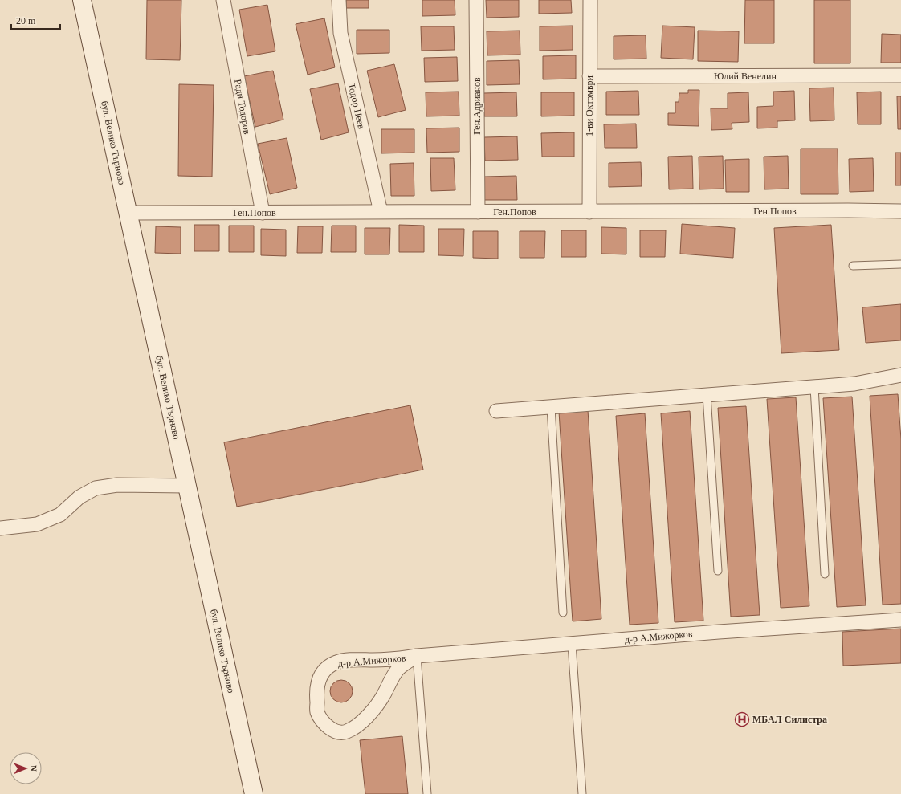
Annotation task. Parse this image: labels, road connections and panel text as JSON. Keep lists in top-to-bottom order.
{
  "streets": {
    "main road": ["бул. Велико Търново"],
    "street": [
      "Юлий Венелин",
      "Тодор Пеев",
      "Ген.Адрианов",
      "1-ви Октомври",
      "Ради Тодоров",
      "Ген.Попов",
      "д-р А.Мижорков"
    ]
  },
  "crossings": [
    ["Юлий Венелин", "1-ви Октомври"],
    ["Тодор Пеев", "Ген.Попов"],
    ["Ген.Адрианов", "Ген.Попов"],
    ["1-ви Октомври", "Ген.Попов"],
    ["Ради Тодоров", "Ген.Попов"],
    ["бул. Велико Търново", "Ген.Попов"]
  ],
  "places": {
    "hospital": ["МБАЛ Силистра"]
  },
  "scale_bar": "20 m",
  "north": "right"
}
